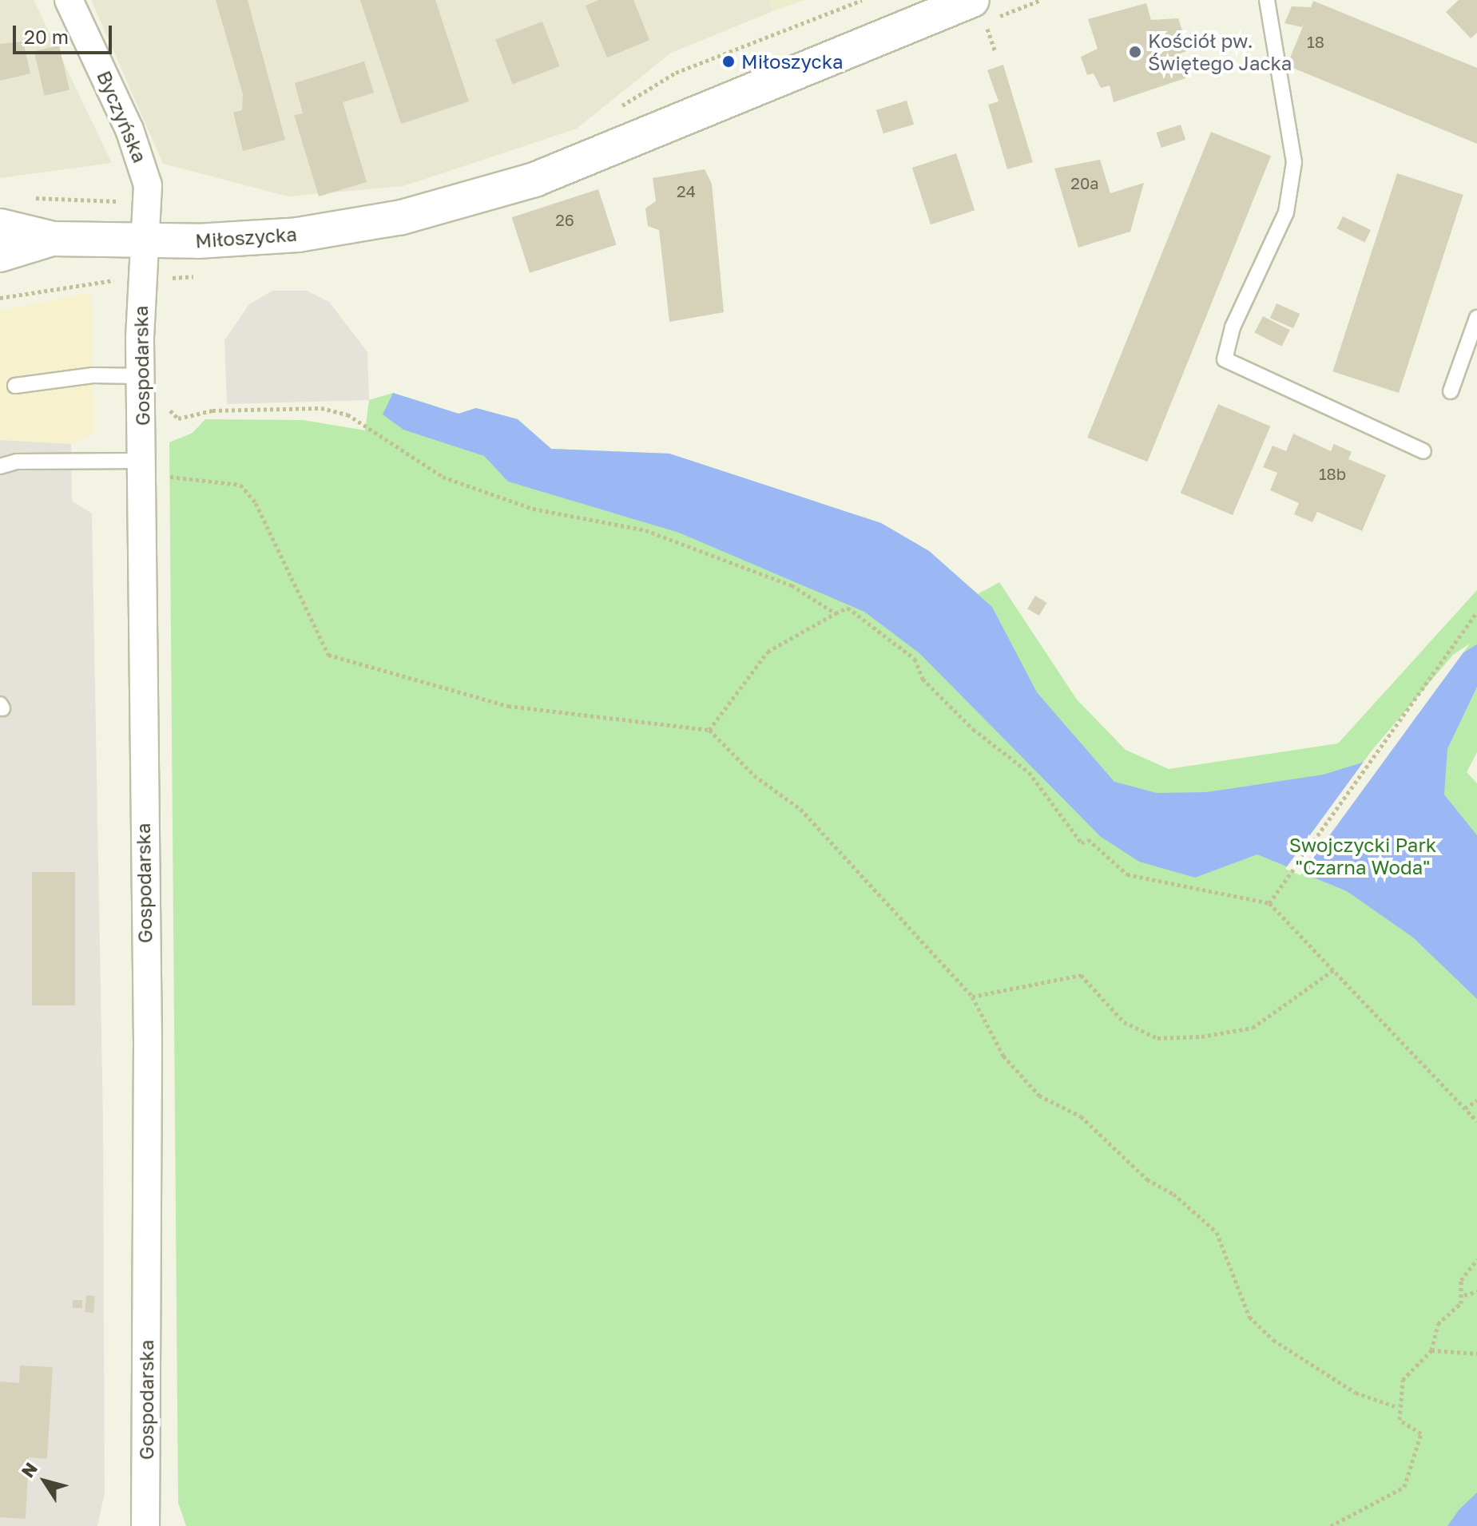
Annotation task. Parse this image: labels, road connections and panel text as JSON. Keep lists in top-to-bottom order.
{
  "streets": {
    "street": ["Byczyńska", "Miłoszycka", "Gospodarska"]
  },
  "crossings": [
    ["Byczyńska", "Miłoszycka"],
    ["Byczyńska", "Gospodarska"],
    ["Miłoszycka", "Gospodarska"]
  ],
  "parks": ["Swojczycki Park \"Czarna Woda\""],
  "places": ["Kościół pw. Świętego Jacka", "Miłoszycka"],
  "house_numbers": [
    "18",
    "20a",
    "24",
    "26",
    "18b"
  ],
  "scale_bar": "20 m",
  "north": "top left"
}
